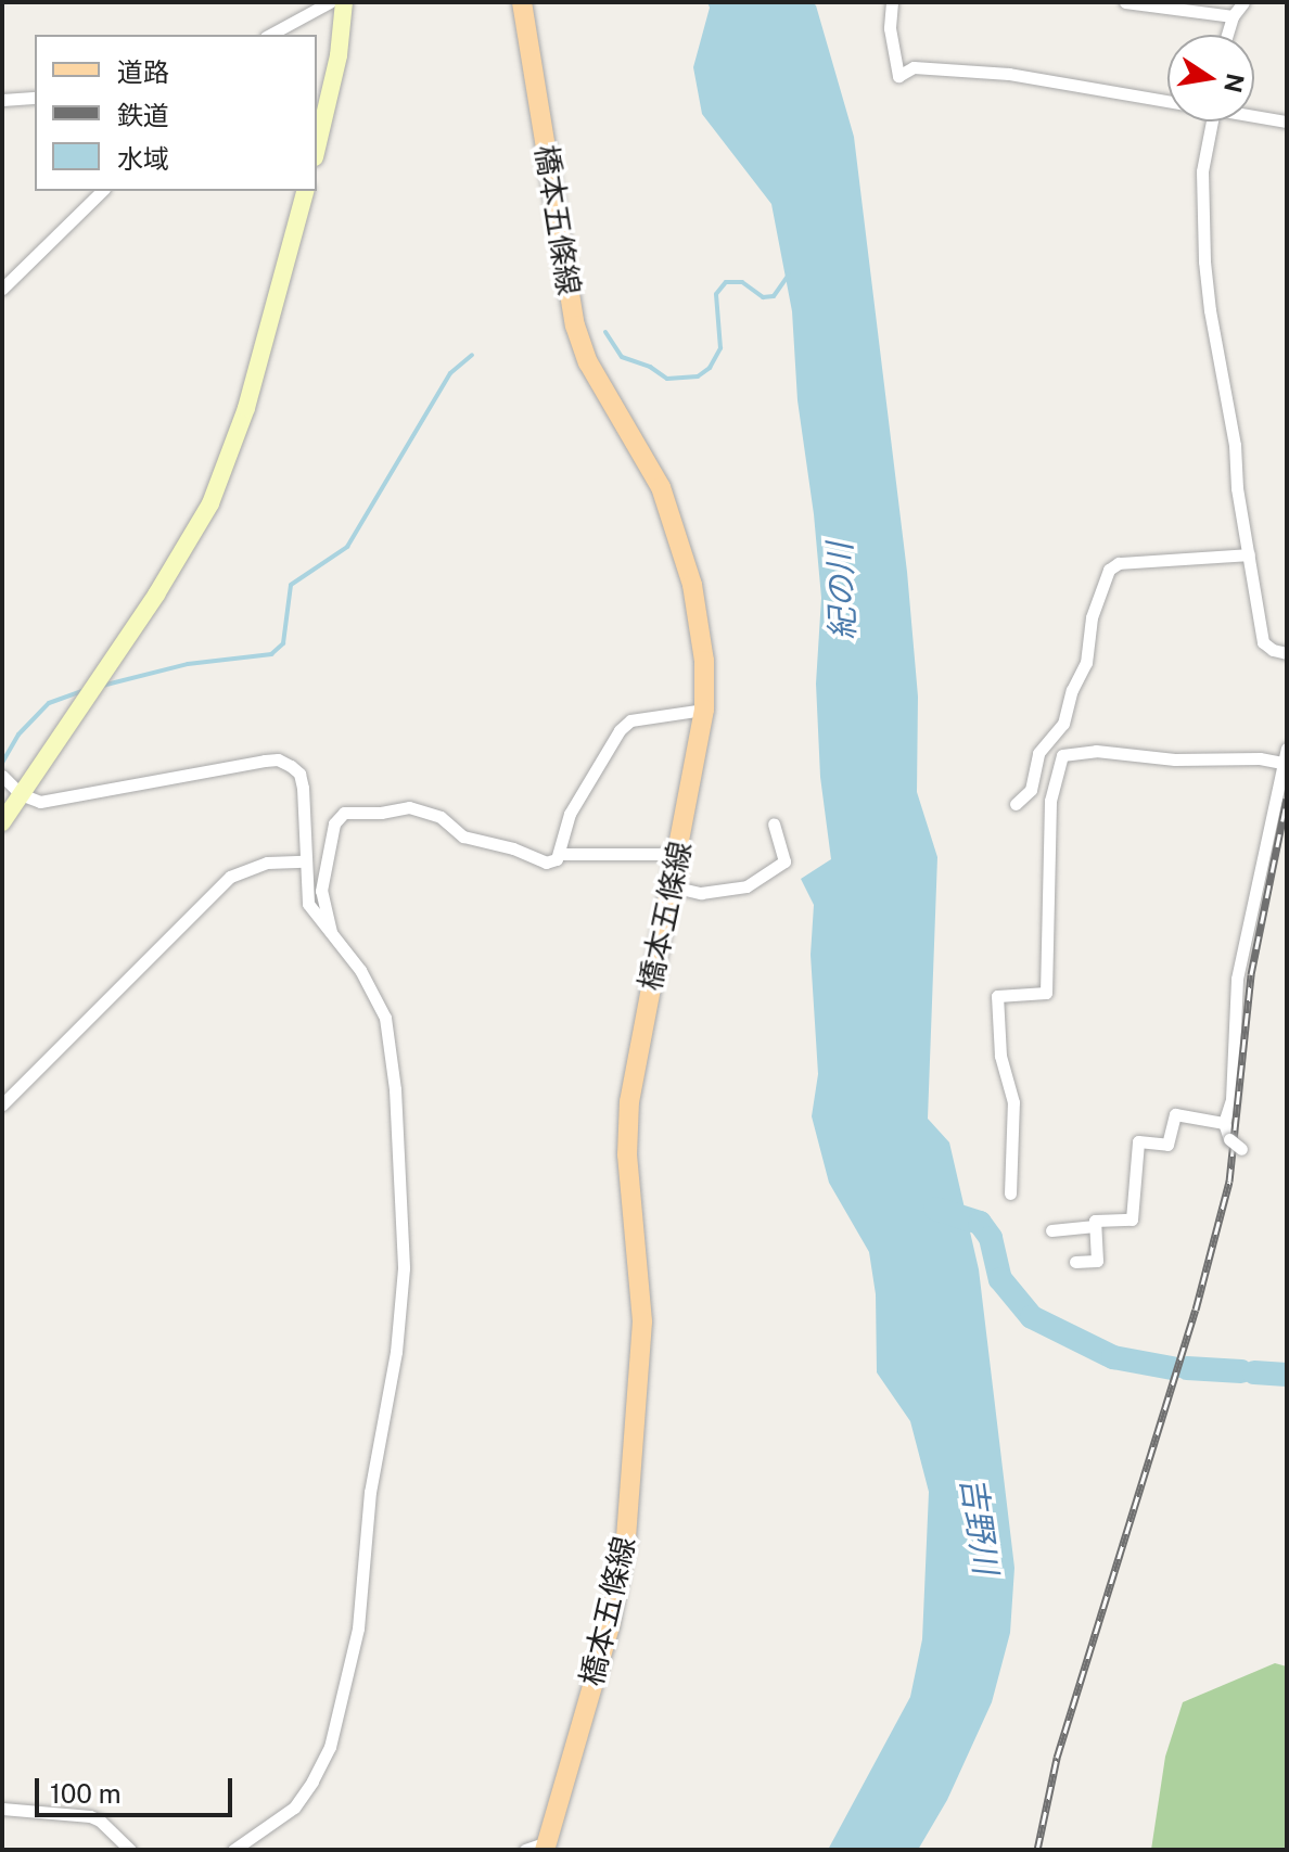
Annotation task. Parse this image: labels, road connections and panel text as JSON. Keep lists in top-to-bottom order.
{
  "streets": {
    "main road": ["橋本五條線"]
  },
  "water": ["紀の川", "吉野川"],
  "legend": ["道路", "鉄道", "水域"],
  "scale_bar": "100 m",
  "north": "right"
}
